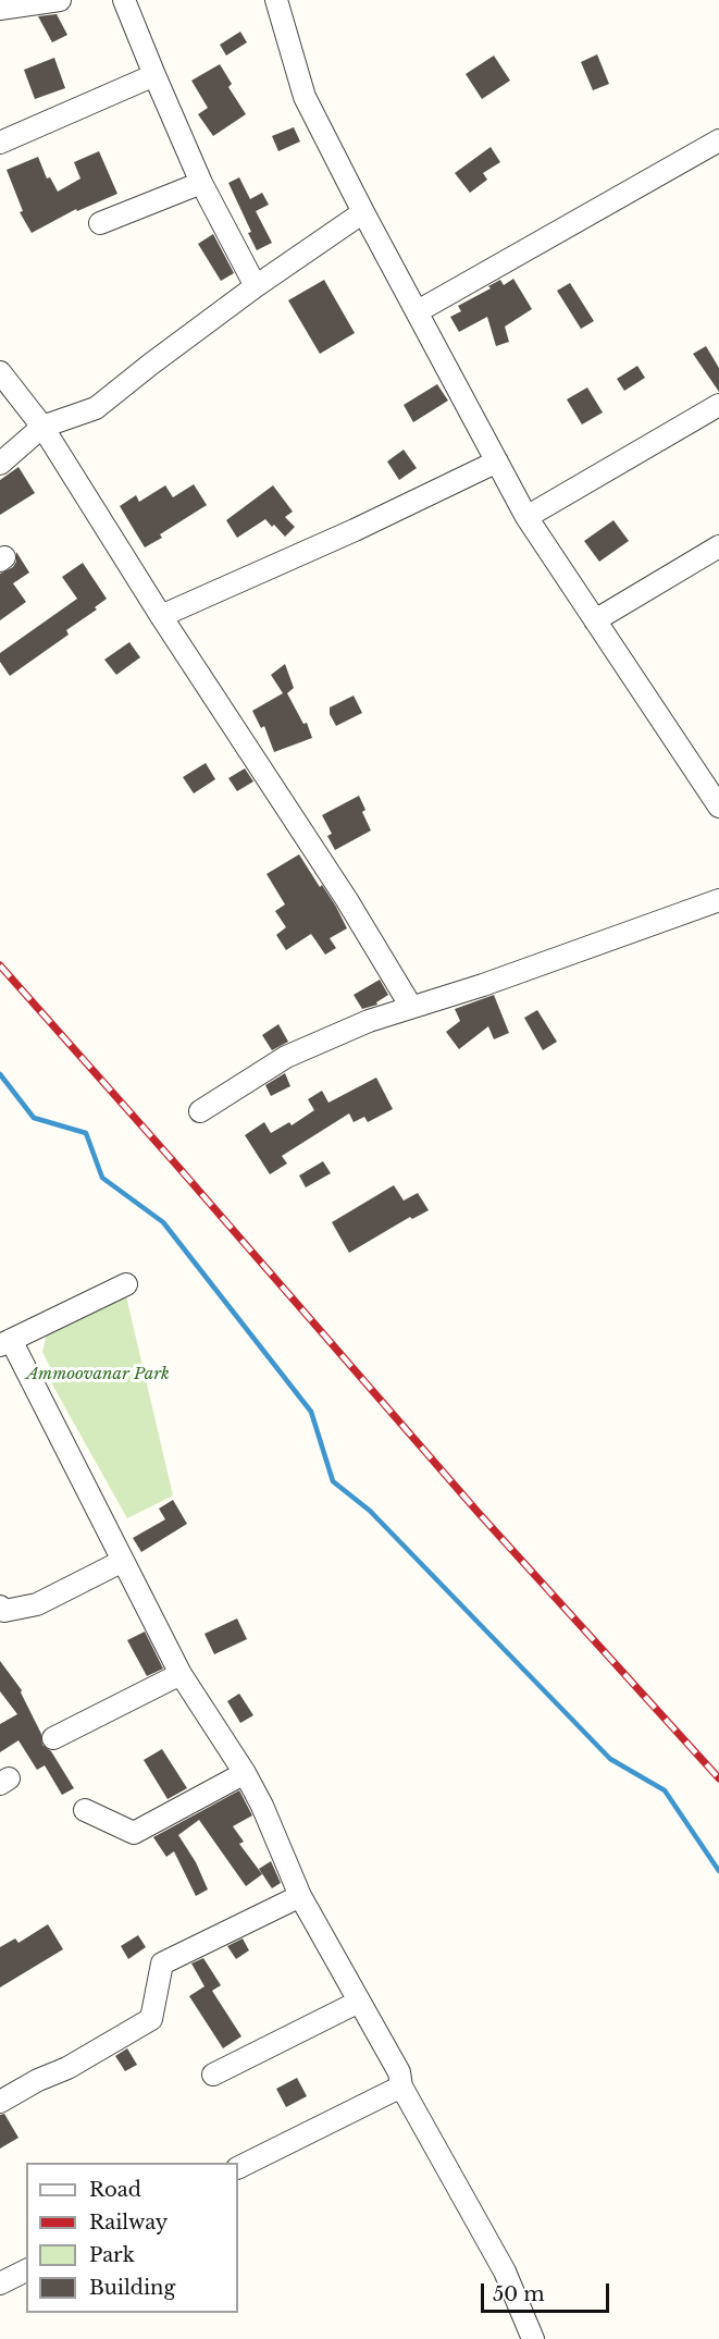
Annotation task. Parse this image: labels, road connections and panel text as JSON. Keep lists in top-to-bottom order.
{
  "parks": ["Ammoovanar Park"],
  "legend": [
    "Road",
    "Railway",
    "Park",
    "Building"
  ],
  "scale_bar": "50 m"
}
